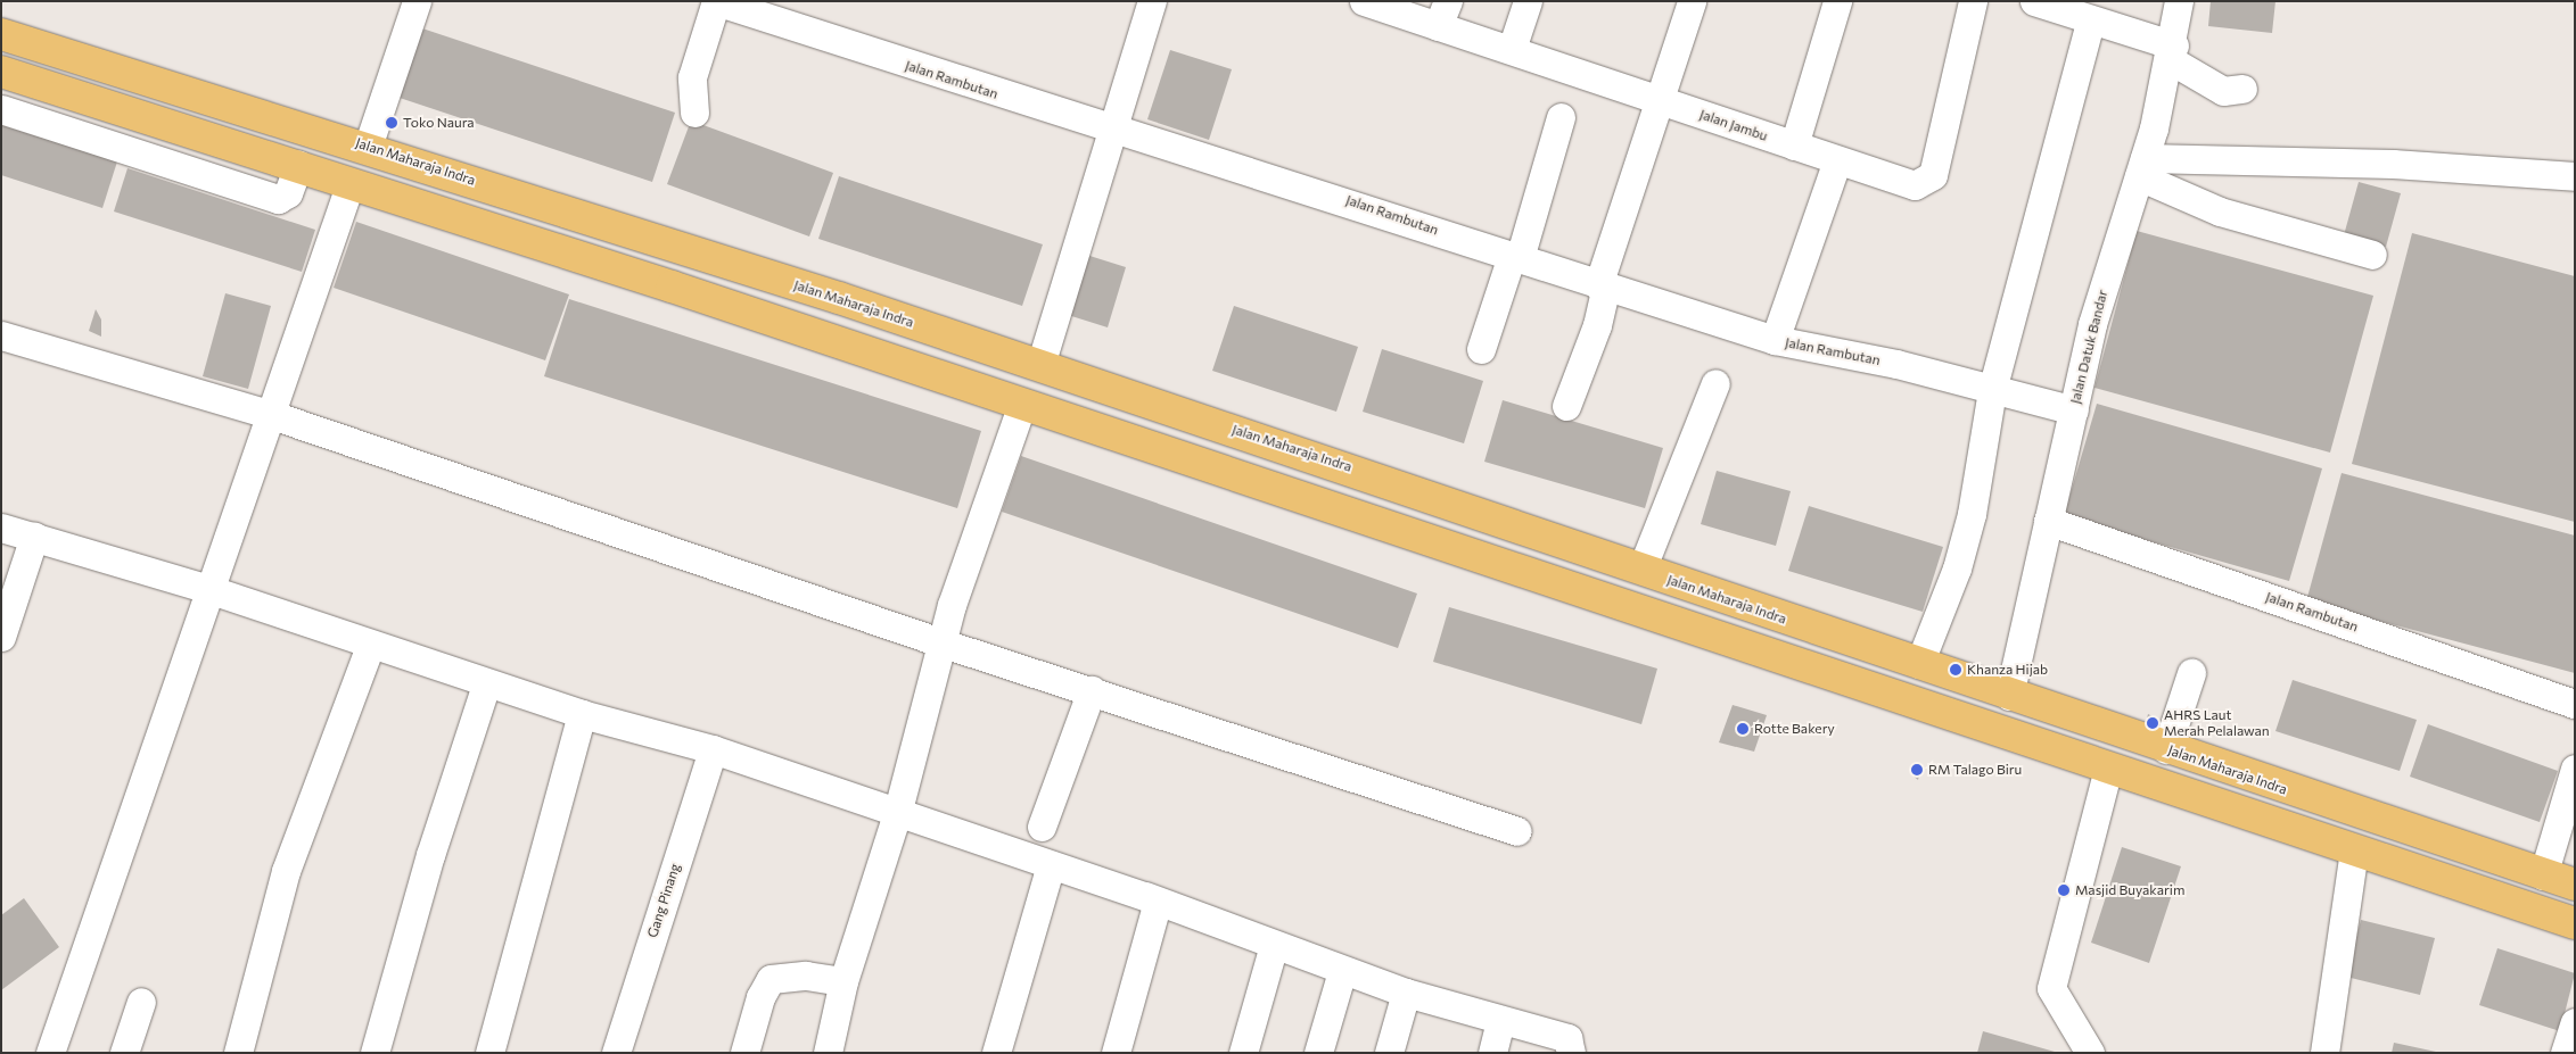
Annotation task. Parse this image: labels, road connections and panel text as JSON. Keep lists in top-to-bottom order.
{
  "streets": {
    "highway": ["Jalan Maharaja Indra"],
    "street": [
      "Jalan Rambutan",
      "Jalan Jambu",
      "Jalan Datuk Bandar",
      "Gang Pinang"
    ]
  },
  "crossings": [
    ["Jalan Rambutan", "Jalan Datuk Bandar"],
    ["Jalan Maharaja Indra", "Jalan Datuk Bandar"]
  ],
  "places": [
    "Toko Naura",
    "Khanza Hijab",
    "AHRS Laut Merah Pelalawan",
    "Rotte Bakery",
    "RM Talago Biru",
    "Masjid Buyakarim"
  ]
}
